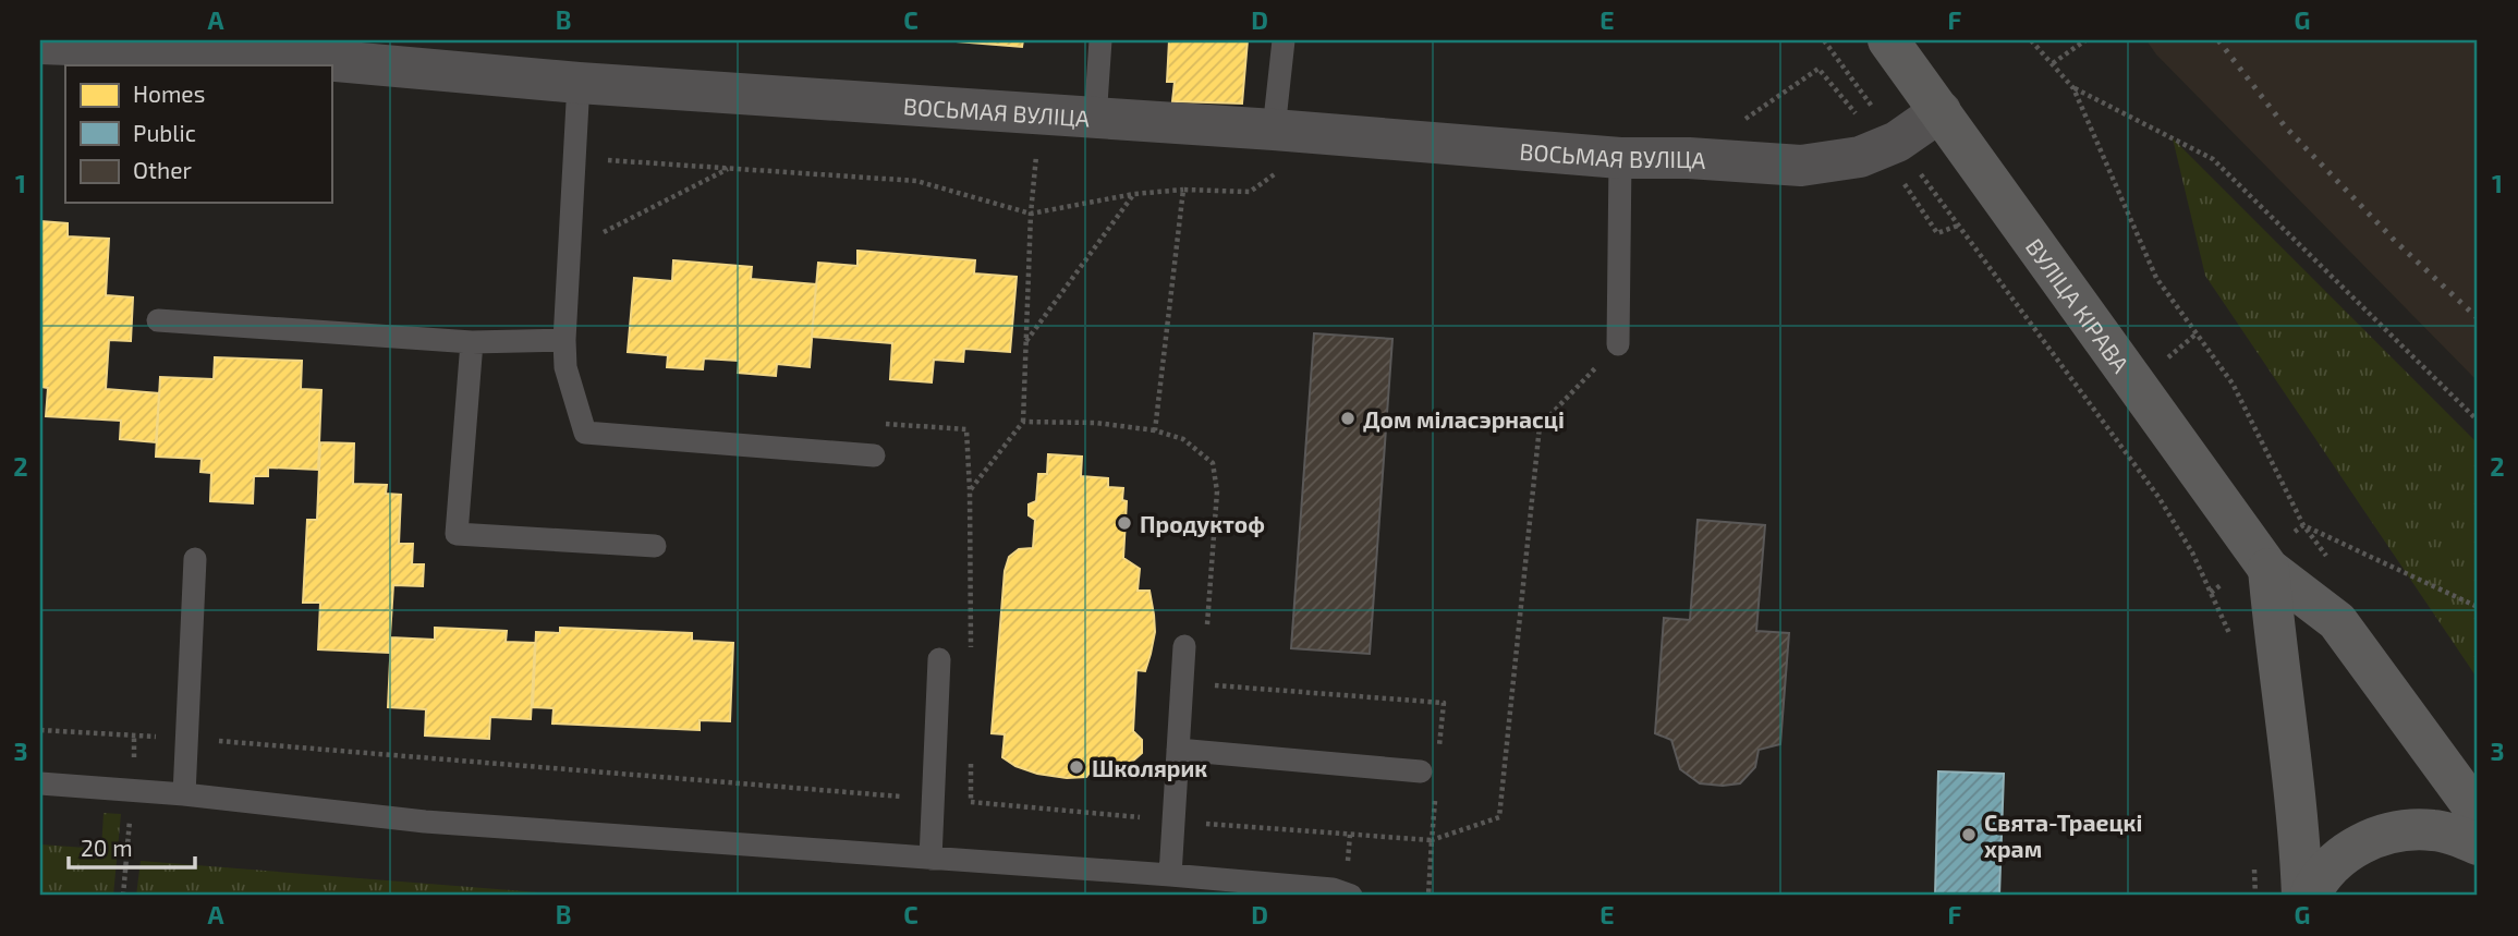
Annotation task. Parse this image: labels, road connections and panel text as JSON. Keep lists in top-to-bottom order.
{
  "streets": {
    "main road": ["ВУЛІЦА КІРАВА"],
    "street": ["ВОСЬМАЯ ВУЛІЦА"]
  },
  "crossings": [
    ["ВОСЬМАЯ ВУЛІЦА", "ВУЛІЦА КІРАВА"]
  ],
  "places": [
    "Дом міласэрнасці",
    "Продуктоф",
    "Школярик",
    "Свята-Траецкі храм"
  ],
  "legend": ["Homes", "Public", "Other"],
  "scale_bar": "20 m",
  "grid": {
    "columns": [
      "A",
      "B",
      "C",
      "D",
      "E",
      "F",
      "G"
    ],
    "rows": ["1", "2", "3"]
  }
}
